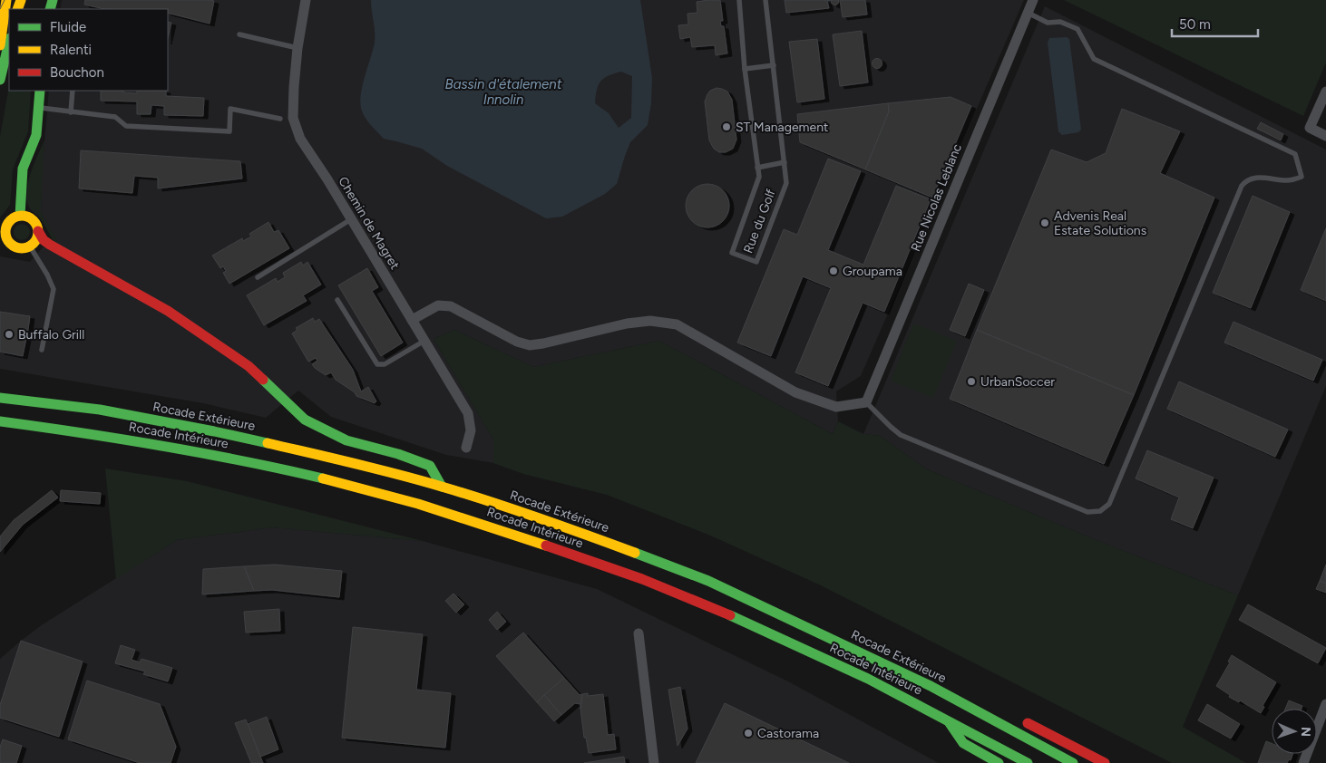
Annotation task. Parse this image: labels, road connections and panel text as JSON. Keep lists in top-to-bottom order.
{
  "streets": {
    "main road": ["Rocade Extérieure", "Rocade Intérieure"],
    "street": ["Rue Nicolas Leblanc", "Chemin de Magret"],
    "lane": ["Rue du Golf"]
  },
  "water": ["Bassin d'étalement Innolin"],
  "places": [
    "ST Management",
    "Advenis Real Estate Solutions",
    "Groupama",
    "Buffalo Grill",
    "UrbanSoccer",
    "Castorama"
  ],
  "legend": ["Fluide", "Ralenti", "Bouchon"],
  "scale_bar": "50 m",
  "north": "right"
}
